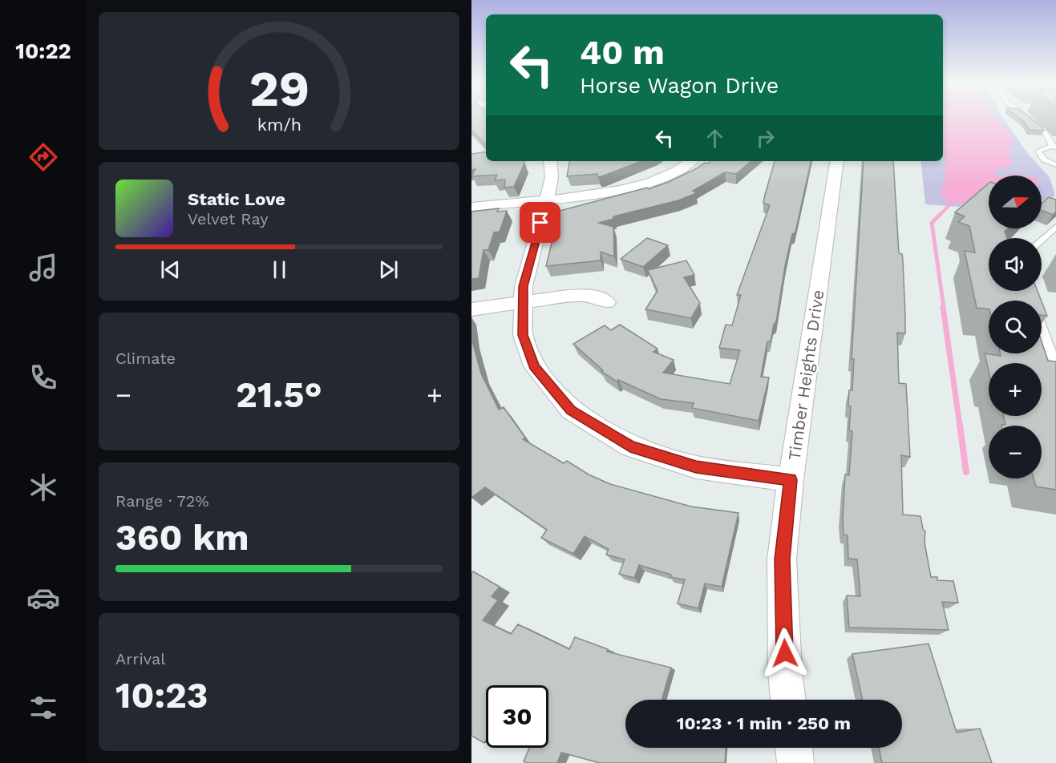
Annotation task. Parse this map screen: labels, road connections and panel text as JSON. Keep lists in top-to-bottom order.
{
  "streets": {
    "street": ["Timber Heights Drive"]
  },
  "north": "right",
  "page": {
    "tabs": "10:22",
    "turn": ["40 m", "Horse Wagon Drive"],
    "map_buttons": ["+", "−"],
    "song": ["Static Love", "Velvet Ray"],
    "tile": [
      "Climate",
      ["Range · 72%", "360 km"],
      ["Arrival", "10:23"]
    ],
    "heat": ["−", "21.5°", "+"],
    "limit": "30",
    "trip": "10:23 · 1 min · 250 m",
    "gauge": ["29", "km/h"]
  }
}
